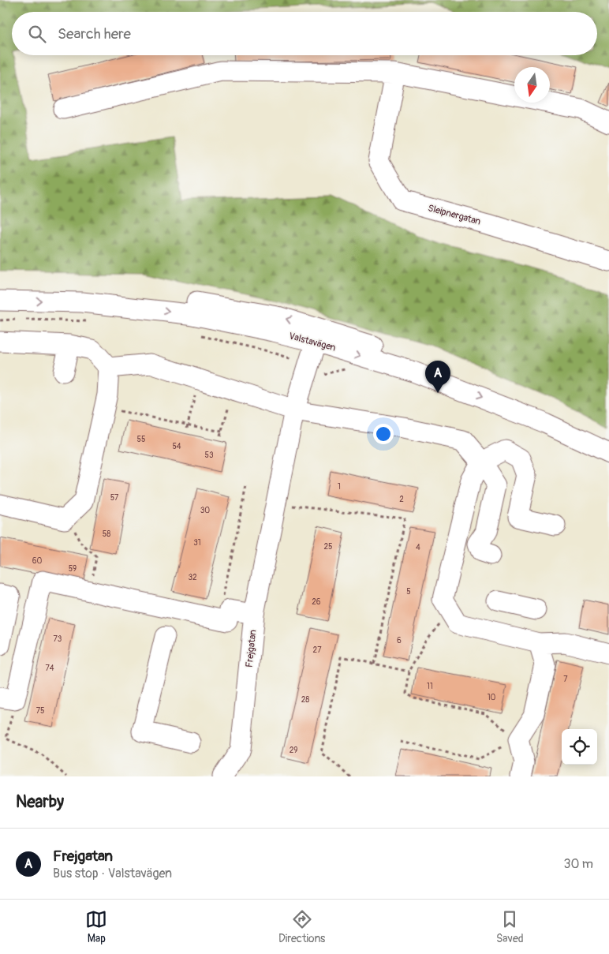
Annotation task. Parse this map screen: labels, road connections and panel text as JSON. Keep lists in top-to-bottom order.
{
  "streets": {
    "street": ["Sleipnergatan", "Valstavägen", "Frejgatan"]
  },
  "crossings": [
    ["Valstavägen", "Frejgatan"]
  ],
  "house_numbers": [
    "55",
    "54",
    "53",
    "1",
    "57",
    "2",
    "30",
    "58",
    "31",
    "25",
    "4",
    "60",
    "59",
    "32",
    "5",
    "26",
    "73",
    "6",
    "27",
    "74",
    "7",
    "11",
    "10",
    "28",
    "75",
    "29"
  ],
  "north": "bottom",
  "page": {
    "search": "Search here",
    "pins": "A",
    "heading": "Nearby",
    "list": [
      {
        "mark": "A",
        "name": "Frejgatan",
        "note": "Bus stop · Valstavägen",
        "value": "30 m"
      }
    ],
    "nav": ["Map", "Directions", "Saved"]
  }
}
